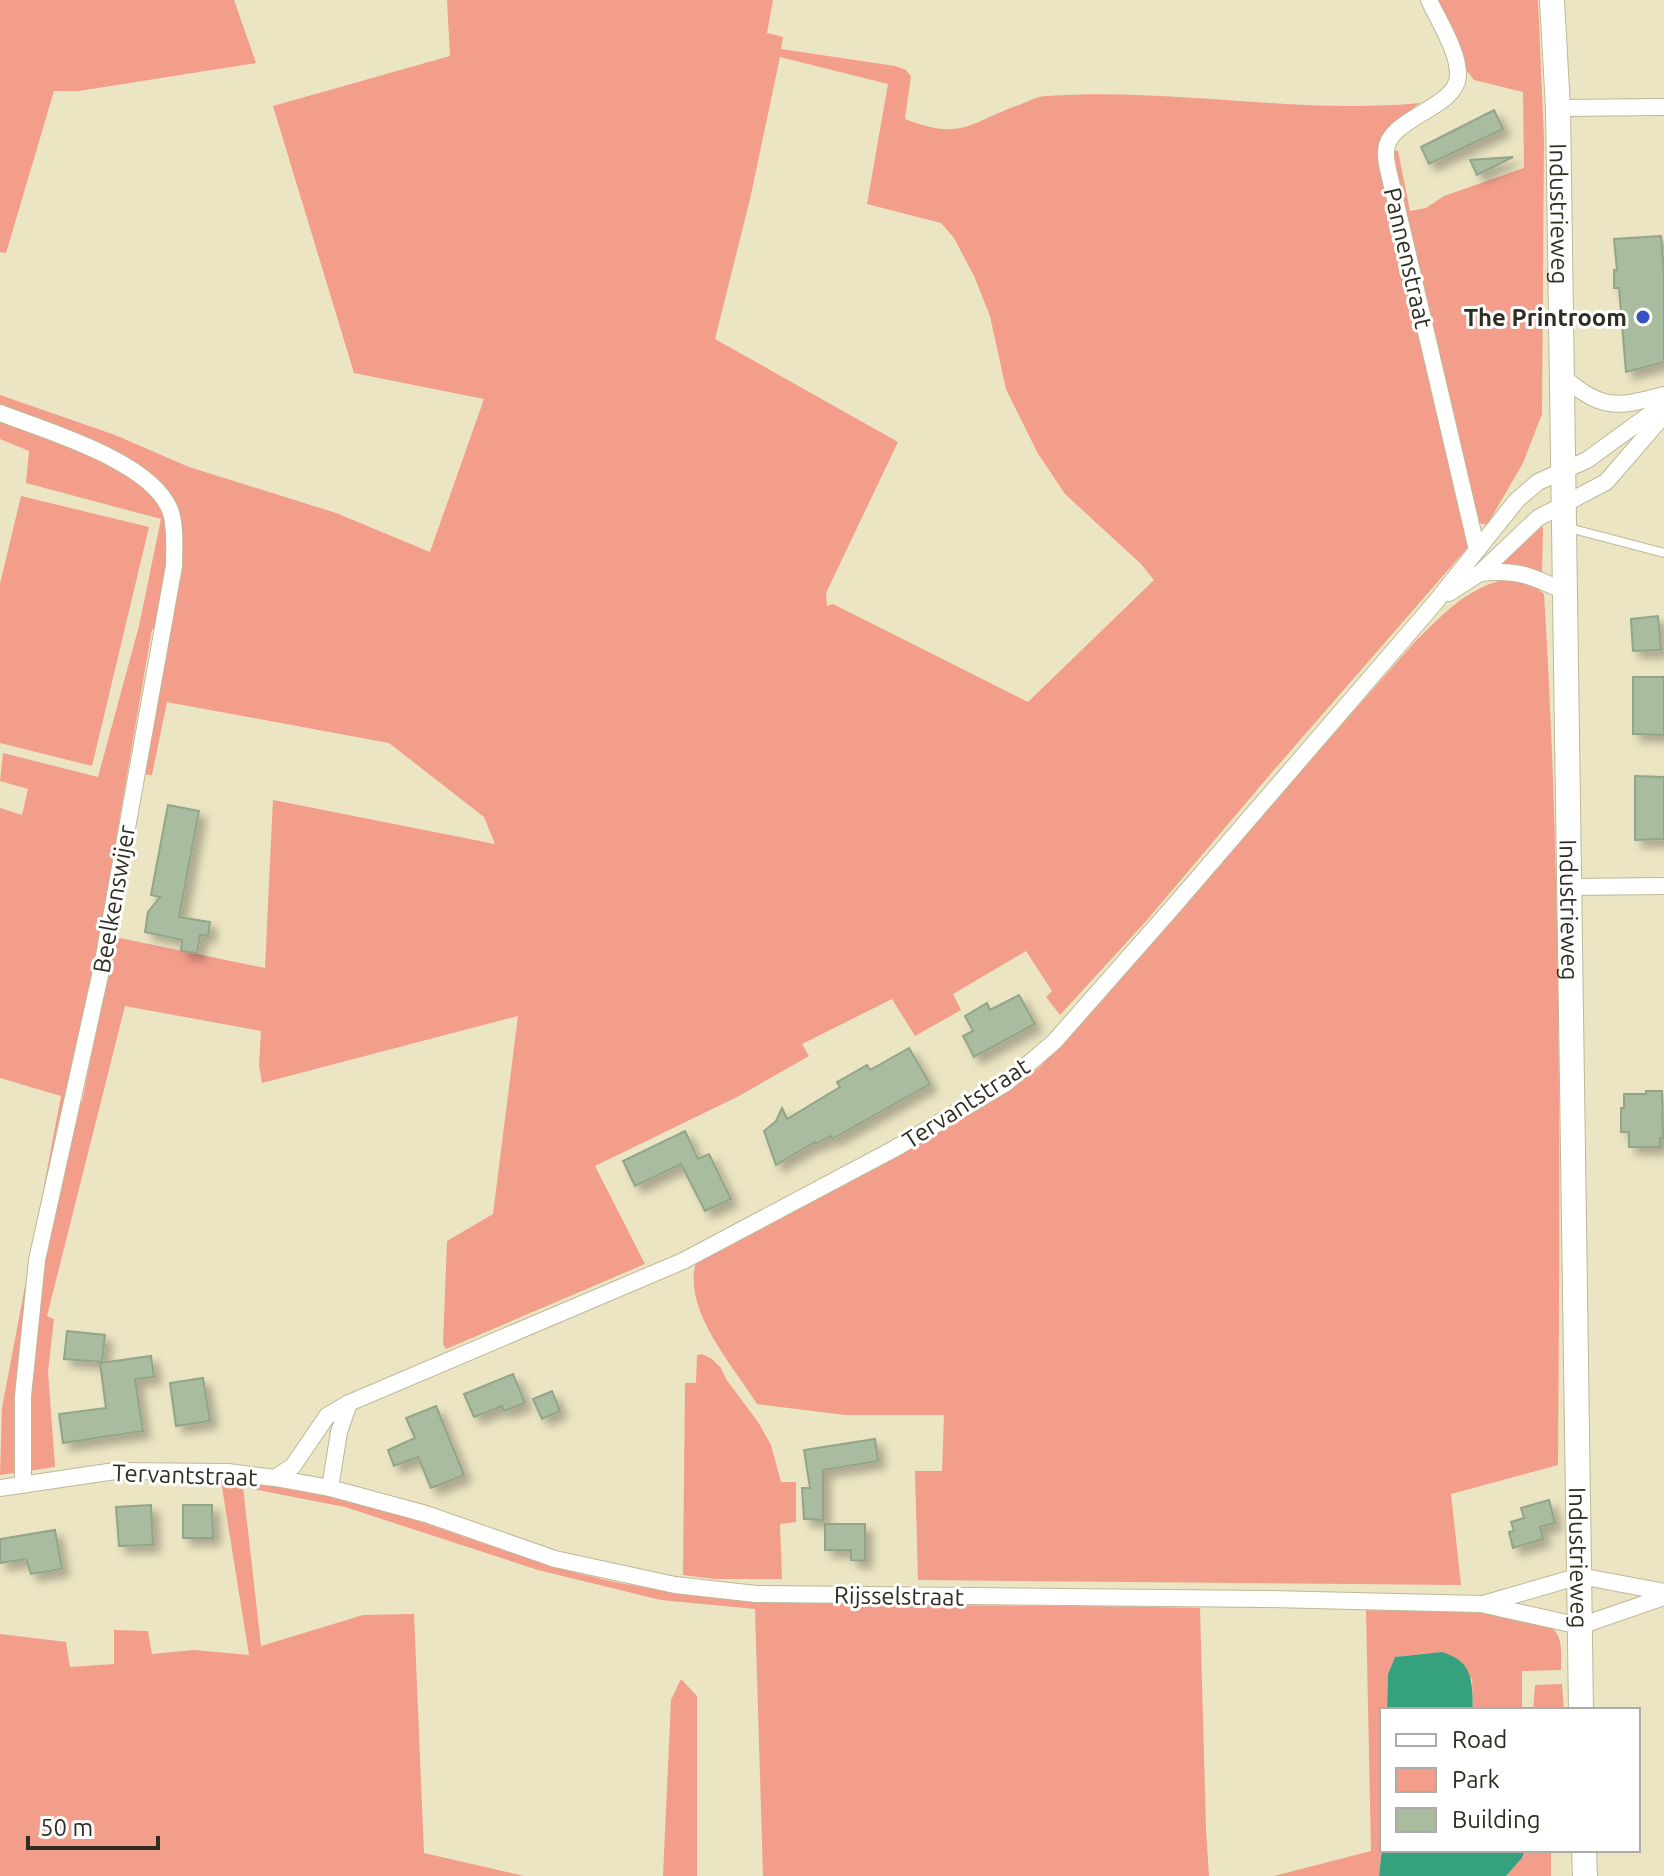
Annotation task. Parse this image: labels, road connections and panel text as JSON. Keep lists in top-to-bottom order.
{
  "streets": {
    "main road": ["Industrieweg"],
    "street": [
      "Pannenstraat",
      "Beelkenswijer",
      "Tervantstraat",
      "Rijsselstraat"
    ]
  },
  "crossings": [
    ["Industrieweg", "Tervantstraat"],
    ["Industrieweg", "Rijsselstraat"],
    ["Pannenstraat", "Tervantstraat"],
    ["Beelkenswijer", "Tervantstraat"],
    ["Tervantstraat", "Rijsselstraat"]
  ],
  "places": ["The Printroom"],
  "legend": ["Road", "Park", "Building"],
  "scale_bar": "50 m"
}
